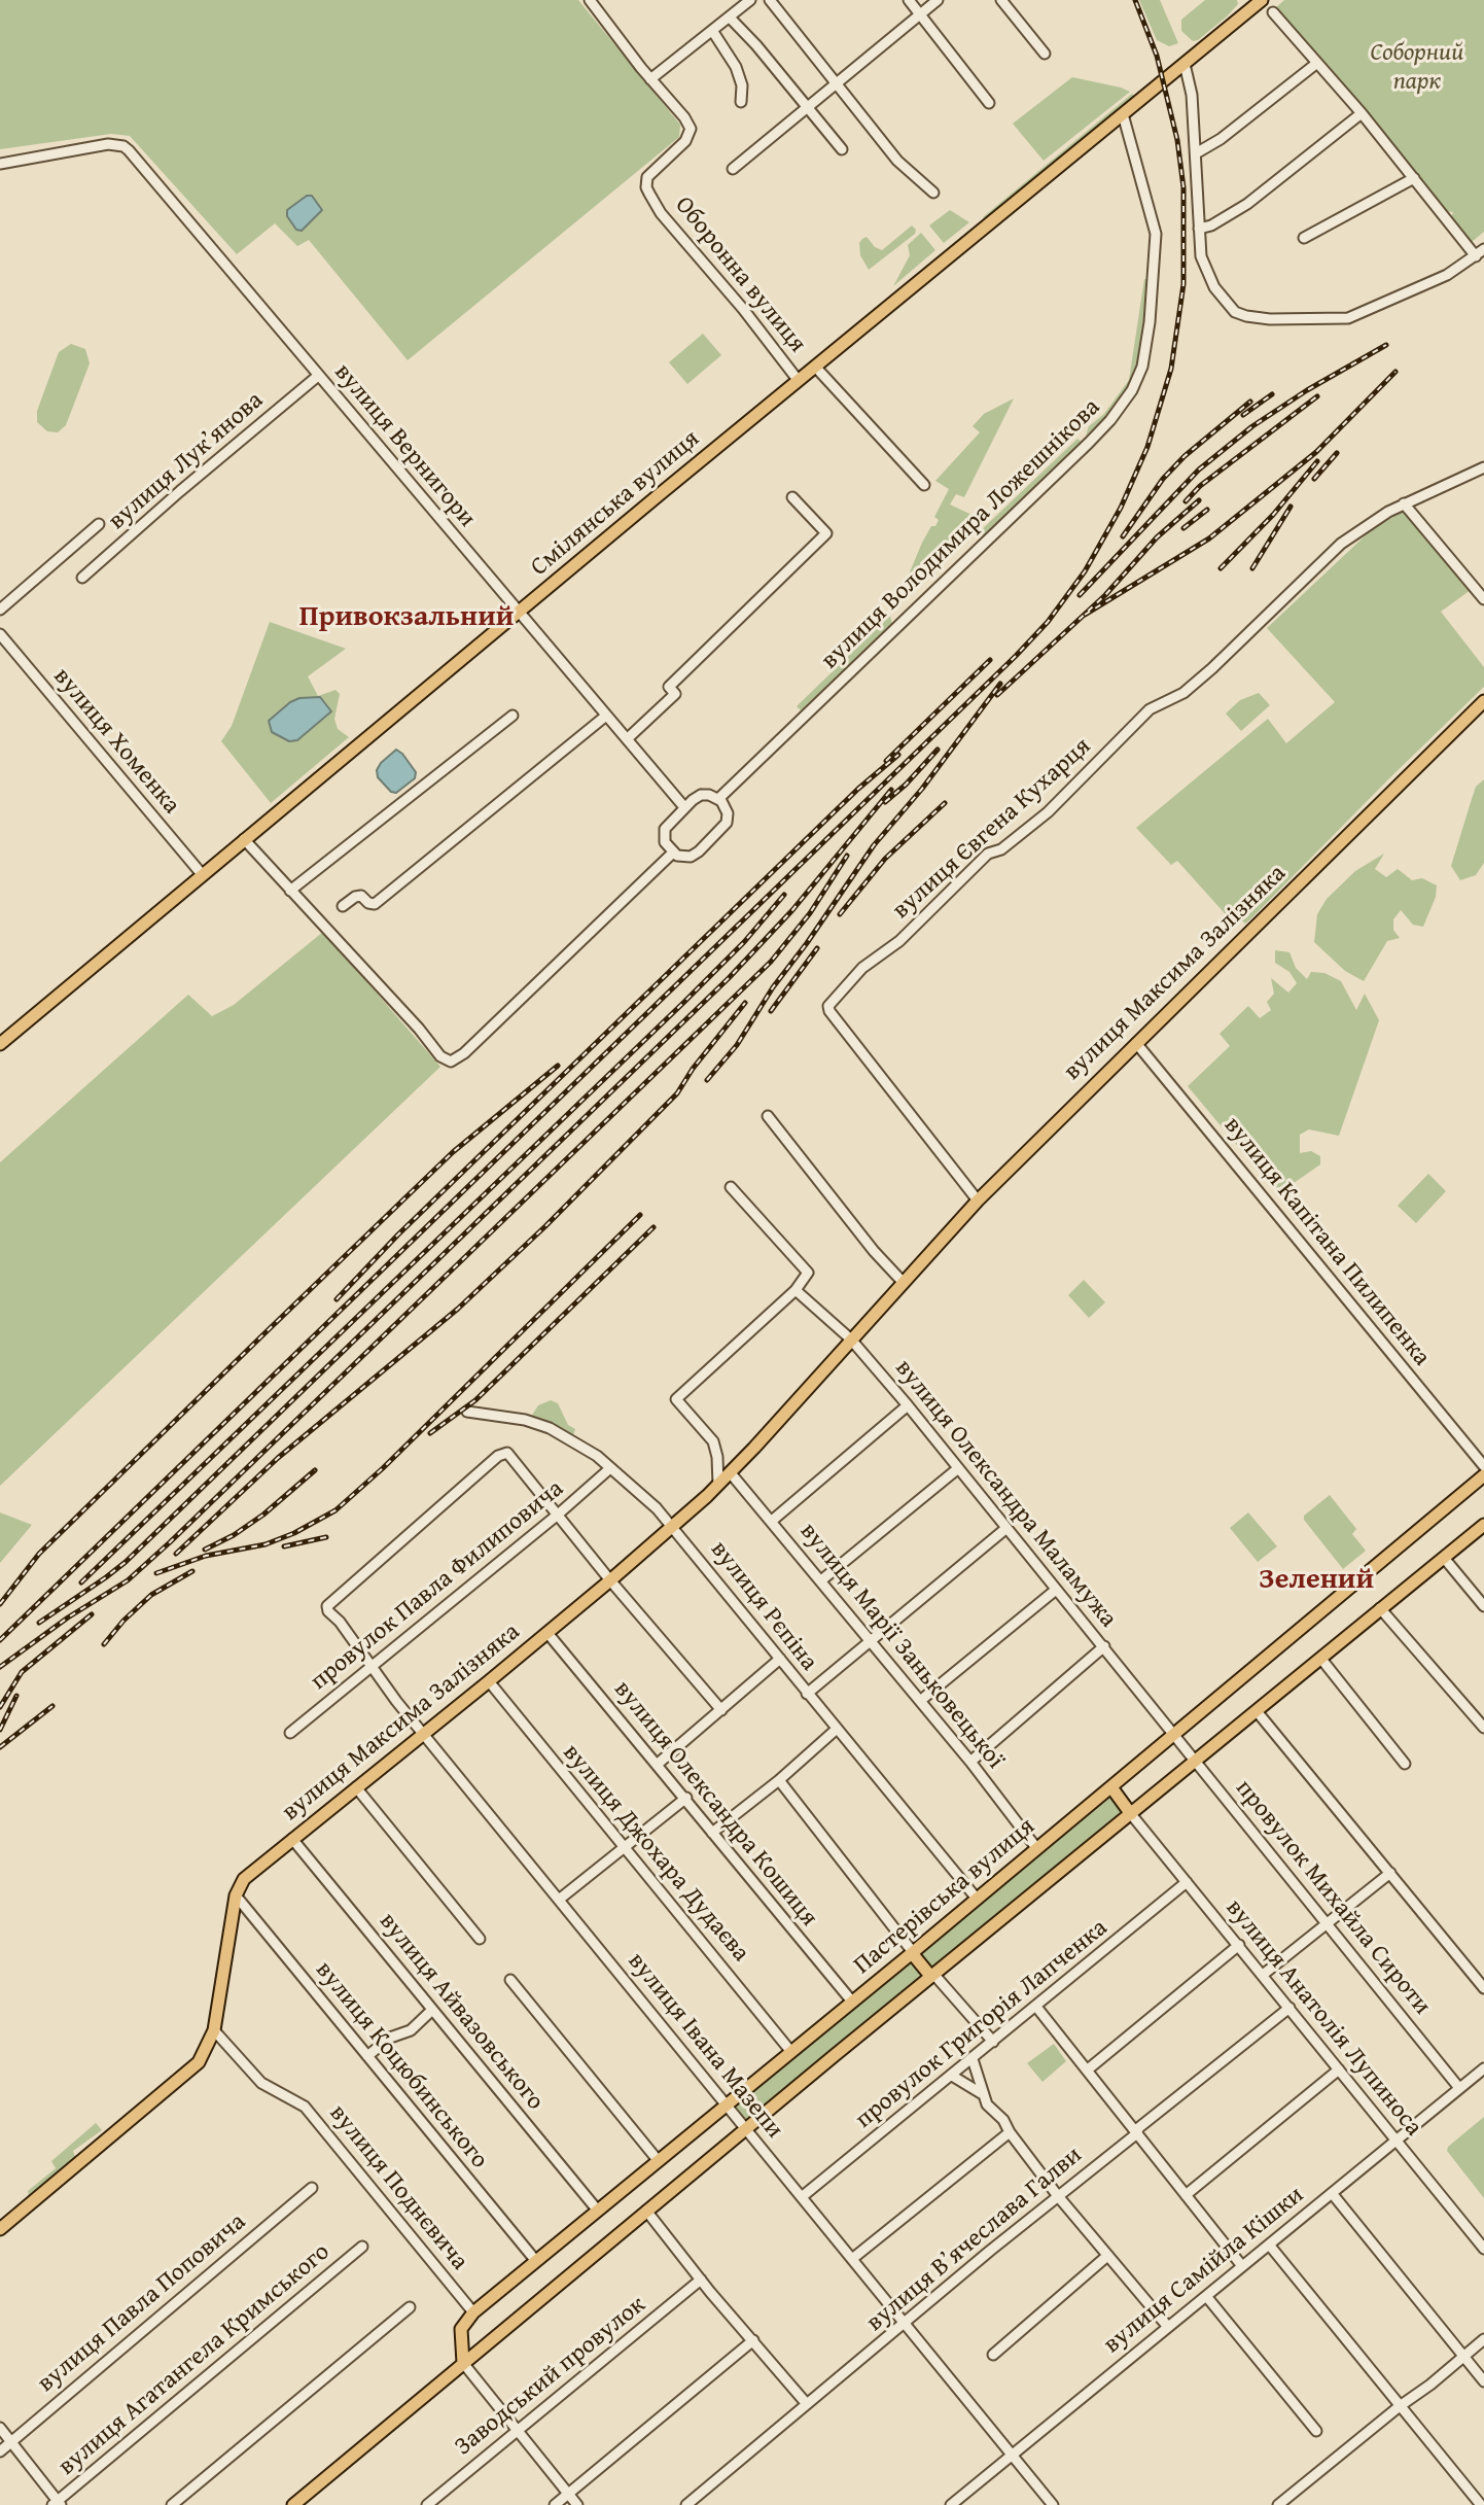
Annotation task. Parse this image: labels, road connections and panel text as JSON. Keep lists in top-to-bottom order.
{
  "streets": {
    "main road": ["Смілянська вулиця", "вулиця Максима Залізняка", "Пастерівська вулиця"],
    "street": [
      "Оборонна вулиця",
      "вулиця Вернигори",
      "вулиця Лукʼянова",
      "вулиця Володимира Ложешнікова",
      "вулиця Хоменка",
      "вулиця Євгена Кухарця",
      "вулиця Капітана Пилипенка",
      "вулиця Олександра Маламужа",
      "провулок Павла Филиповича",
      "вулиця Рєпіна",
      "вулиця Марії Заньковецької",
      "вулиця Олександра Кошиця",
      "вулиця Джохара Дудаєва",
      "провулок Михайла Сироти",
      "вулиця Айвазовського",
      "вулиця Анатолія Лупиноса",
      "провулок Григорія Лапченка",
      "вулиця Івана Мазепи",
      "вулиця Коцюбинського",
      "вулиця Поднєвича",
      "вулиця Вʼячеслава Галви",
      "вулиця Самійла Кішки",
      "вулиця Павла Поповича",
      "вулиця Агатангела Кримського",
      "Заводський провулок"
    ]
  },
  "crossings": [
    ["Оборонна вулиця", "Смілянська вулиця"],
    ["вулиця Вернигори", "вулиця Лукʼянова"],
    ["вулиця Вернигори", "Смілянська вулиця"],
    ["вулиця Вернигори", "вулиця Володимира Ложешнікова"],
    ["Смілянська вулиця", "вулиця Володимира Ложешнікова"],
    ["Смілянська вулиця", "вулиця Хоменка"],
    ["вулиця Євгена Кухарця", "вулиця Максима Залізняка"],
    ["вулиця Максима Залізняка", "вулиця Капітана Пилипенка"],
    ["вулиця Максима Залізняка", "вулиця Олександра Маламужа"],
    ["вулиця Максима Залізняка", "вулиця Рєпіна"],
    ["вулиця Максима Залізняка", "вулиця Марії Заньковецької"],
    ["вулиця Максима Залізняка", "вулиця Олександра Кошиця"],
    ["вулиця Максима Залізняка", "вулиця Джохара Дудаєва"],
    ["вулиця Максима Залізняка", "вулиця Айвазовського"],
    ["вулиця Максима Залізняка", "вулиця Івана Мазепи"],
    ["вулиця Максима Залізняка", "вулиця Коцюбинського"],
    ["вулиця Олександра Маламужа", "Пастерівська вулиця"],
    ["вулиця Олександра Маламужа", "провулок Михайла Сироти"],
    ["провулок Павла Филиповича", "вулиця Рєпіна"],
    ["провулок Павла Филиповича", "вулиця Івана Мазепи"],
    ["вулиця Рєпіна", "Пастерівська вулиця"],
    ["вулиця Марії Заньковецької", "Пастерівська вулиця"],
    ["вулиця Олександра Кошиця", "Пастерівська вулиця"],
    ["вулиця Джохара Дудаєва", "Пастерівська вулиця"],
    ["Пастерівська вулиця", "провулок Михайла Сироти"],
    ["Пастерівська вулиця", "вулиця Айвазовського"],
    ["Пастерівська вулиця", "вулиця Анатолія Лупиноса"],
    ["Пастерівська вулиця", "вулиця Івана Мазепи"],
    ["Пастерівська вулиця", "вулиця Коцюбинського"],
    ["Пастерівська вулиця", "вулиця Поднєвича"],
    ["провулок Михайла Сироти", "вулиця Самійла Кішки"],
    ["вулиця Анатолія Лупиноса", "провулок Григорія Лапченка"],
    ["вулиця Анатолія Лупиноса", "вулиця Вʼячеслава Галви"],
    ["вулиця Анатолія Лупиноса", "вулиця Самійла Кішки"],
    ["провулок Григорія Лапченка", "вулиця Івана Мазепи"],
    ["вулиця Івана Мазепи", "вулиця Вʼячеслава Галви"],
    ["вулиця Івана Мазепи", "вулиця Самійла Кішки"]
  ],
  "districts": ["Привокзальний", "Зелений"],
  "parks": ["Соборний парк"]
}
